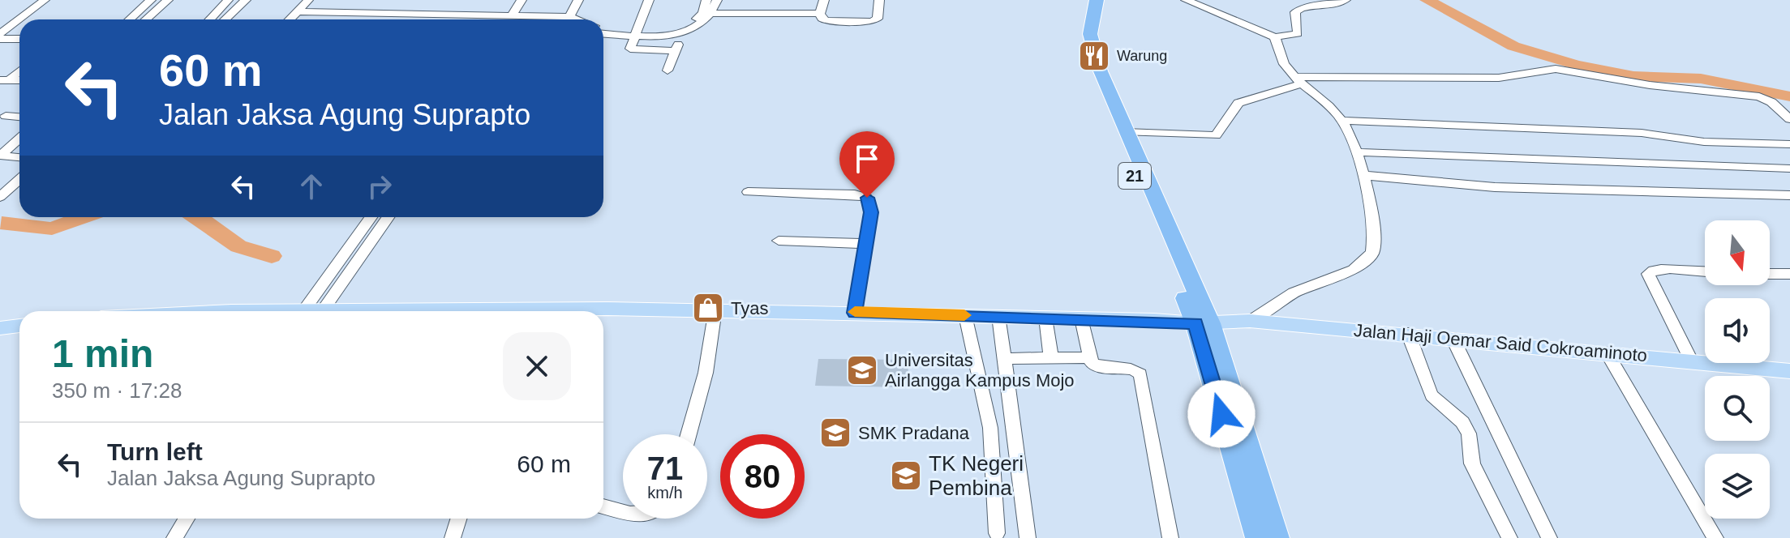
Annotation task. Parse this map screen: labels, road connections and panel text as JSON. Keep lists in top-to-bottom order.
{
  "streets": {
    "highway": ["21"],
    "main road": ["Jalan Haji Oemar Said Cokroaminoto"]
  },
  "crossings": [
    ["21", "Jalan Haji Oemar Said Cokroaminoto"]
  ],
  "places": {
    "restaurant": ["Warung"],
    "shop": ["Tyas"],
    "school or university": ["Universitas Airlangga Kampus Mojo", "SMK Pradana", "TK Negeri Pembina"]
  },
  "north": "bottom",
  "page": {
    "turn": ["60 m", "Jalan Jaksa Agung Suprapto"],
    "heading": ["1 min", "350 m · 17:28"],
    "list": [
      {
        "name": "Turn left",
        "note": "Jalan Jaksa Agung Suprapto",
        "value": "60 m"
      }
    ],
    "speed": "71 km/h",
    "limit": "80"
  }
}
